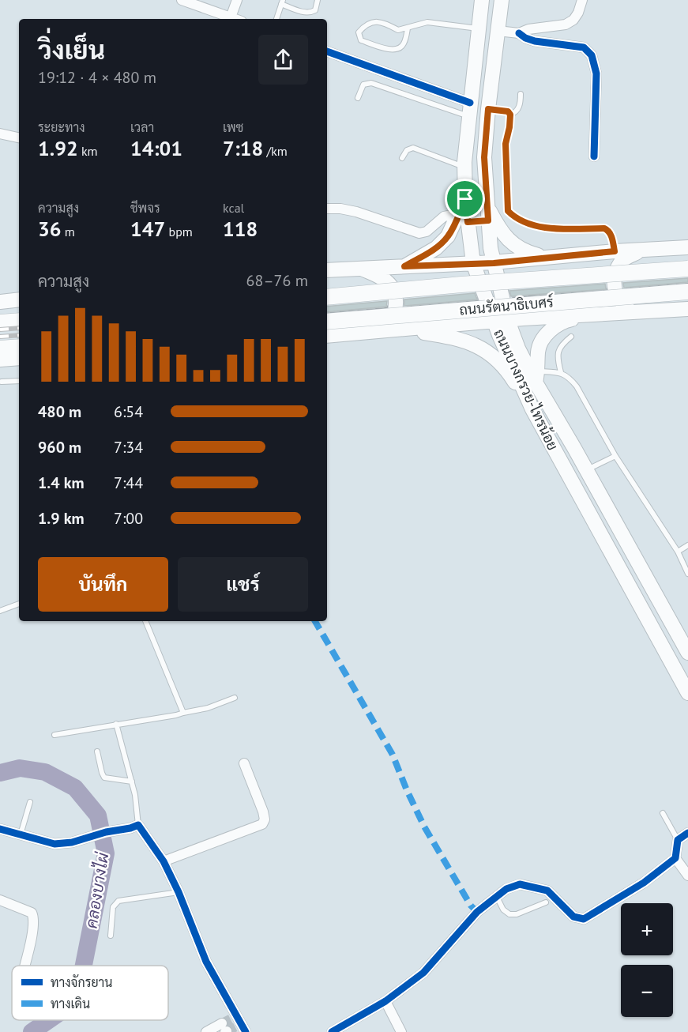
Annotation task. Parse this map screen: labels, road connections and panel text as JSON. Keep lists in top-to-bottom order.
{
  "streets": {
    "main road": ["ถนนรัตนาธิเบศร์", "ถนนบางกรวย-ไทรน้อย"]
  },
  "crossings": [
    ["ถนนรัตนาธิเบศร์", "ถนนบางกรวย-ไทรน้อย"]
  ],
  "water": ["คลองบางไผ่"],
  "legend": ["ทางจักรยาน", "ทางเดิน"],
  "page": {
    "heading": ["วิ่งเย็น", "19:12 · 4 × 480 m"],
    "stats": [
      ["ระยะทาง", "1.92 km"],
      ["เวลา", "14:01"],
      ["เพซ", "7:18 /km"],
      ["ความสูง", "36 m"],
      ["ชีพจร", "147 bpm"],
      ["kcal", "118"]
    ],
    "chart": ["ความสูง", "68–76 m"],
    "list": [
      {
        "name": "480 m",
        "note": "6:54"
      },
      {
        "name": "960 m",
        "note": "7:34"
      },
      {
        "name": "1.4 km",
        "note": "7:44"
      },
      {
        "name": "1.9 km",
        "note": "7:00"
      }
    ],
    "buttons": ["บันทึก", "แชร์"],
    "map_buttons": ["+", "−"]
  }
}
